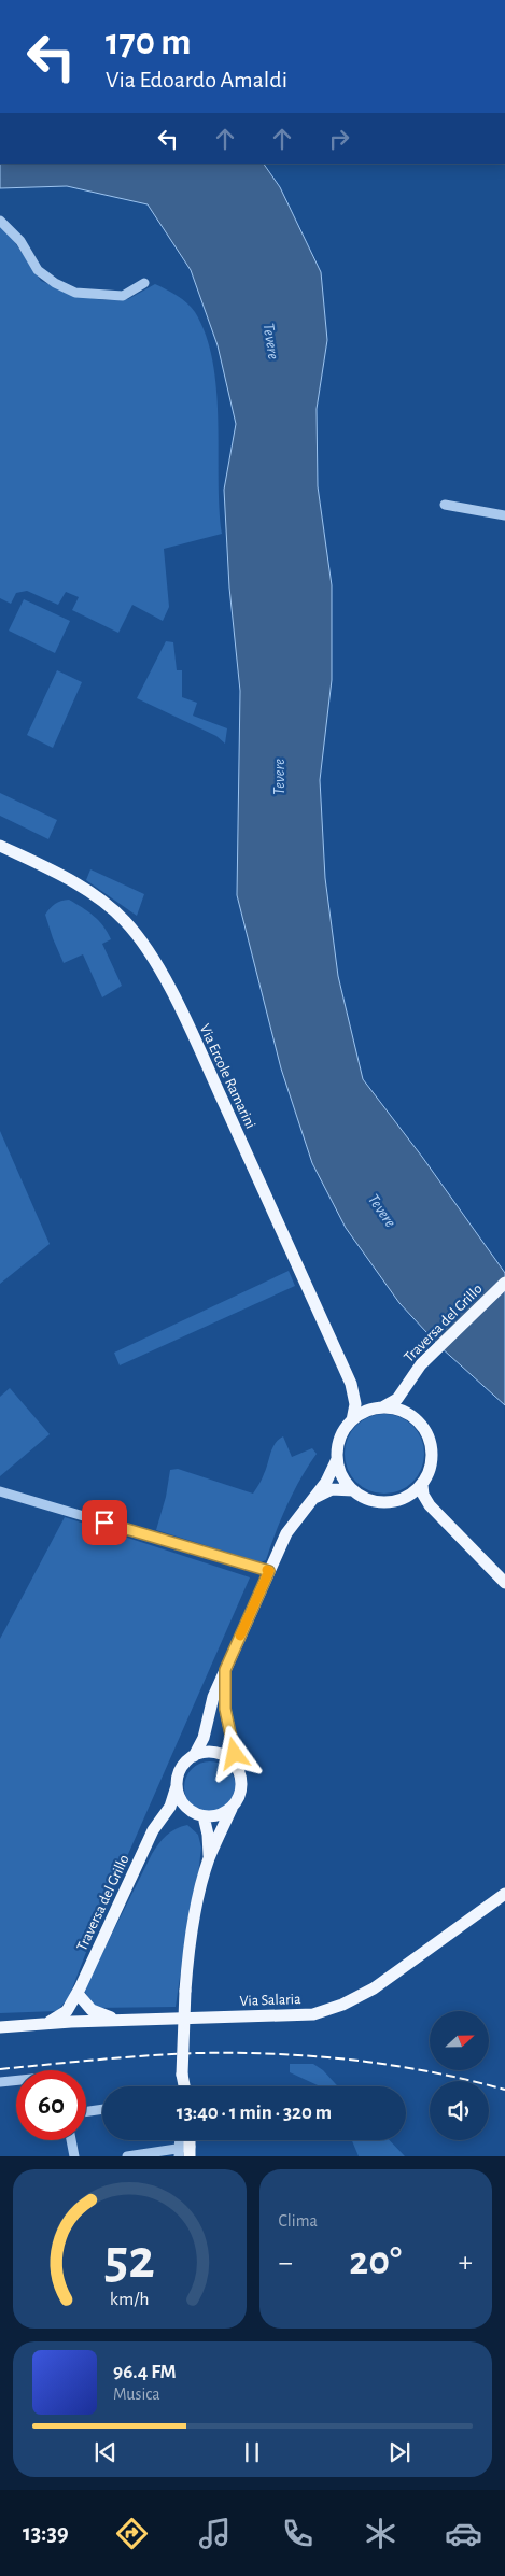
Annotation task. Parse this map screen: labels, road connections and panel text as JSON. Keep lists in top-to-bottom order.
{
  "streets": {
    "main road": ["Via Ercole Ramarini", "Traversa del Grillo", "Via Salaria"]
  },
  "crossings": [
    ["Via Ercole Ramarini", "Traversa del Grillo"],
    ["Traversa del Grillo", "Via Salaria"]
  ],
  "water": ["Tevere"],
  "north": "right",
  "page": {
    "turn": ["170 m", "Via Edoardo Amaldi"],
    "limit": "60",
    "trip": "13:40 · 1 min · 320 m",
    "tile": "Clima",
    "heat": ["−", "20°", "+"],
    "song": ["96.4 FM", "Musica"],
    "tabs": "13:39",
    "gauge": ["52", "km/h"]
  }
}
